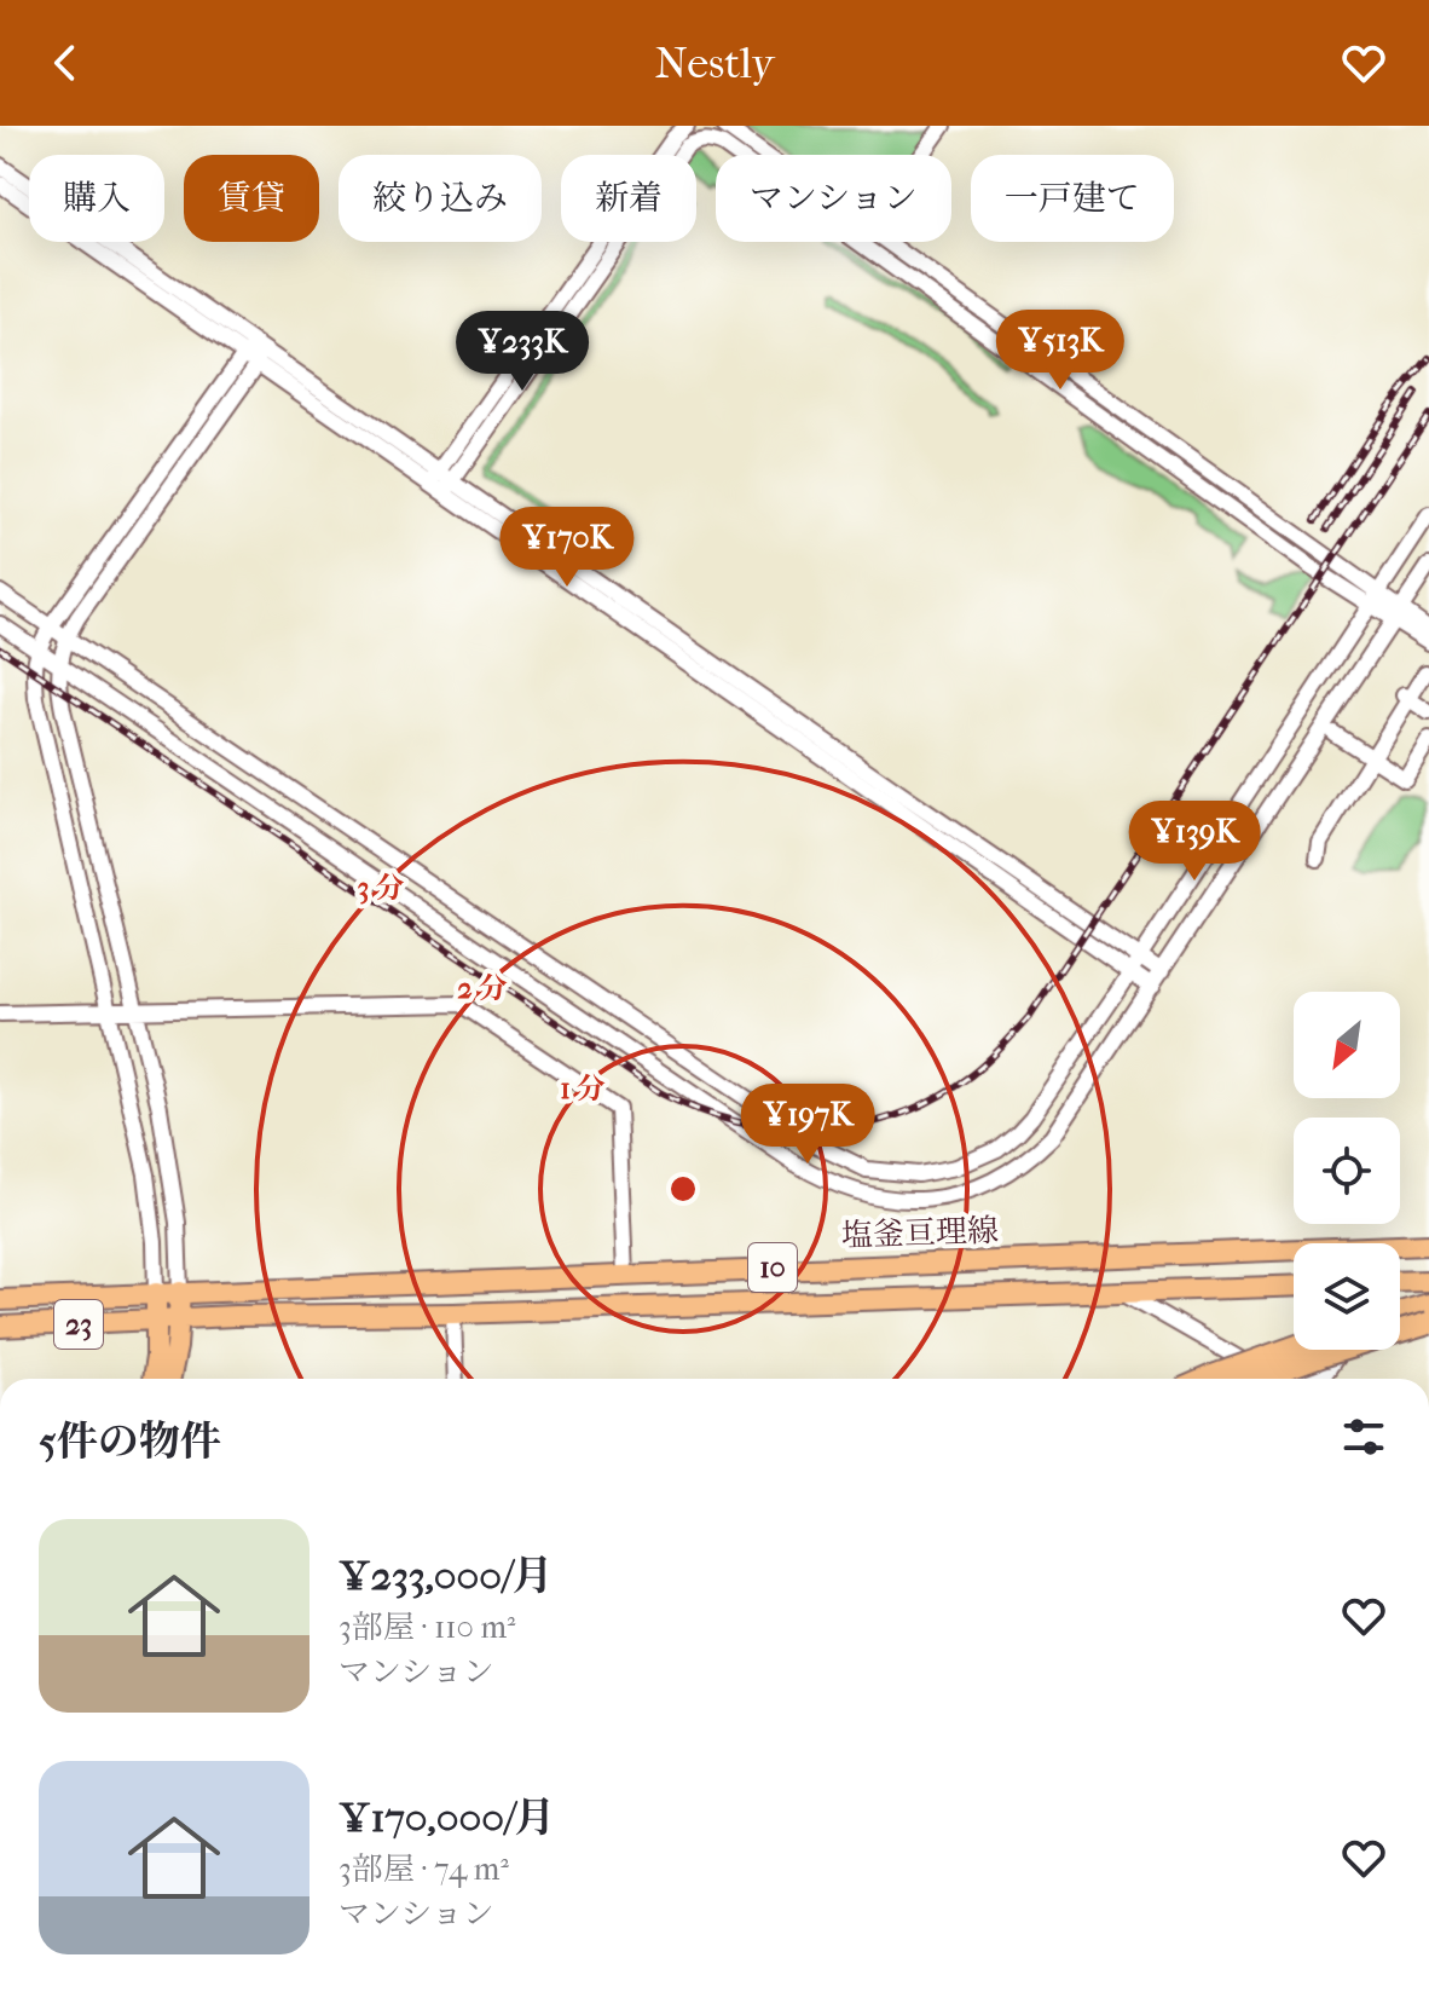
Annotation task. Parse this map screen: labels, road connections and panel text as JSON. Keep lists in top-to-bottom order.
{
  "streets": {
    "main road": ["塩釜亘理線", "10", "23"]
  },
  "crossings": [
    ["塩釜亘理線", "23"],
    ["10", "23"]
  ],
  "north": "bottom left",
  "page": {
    "header": "Nestly",
    "chip": [
      "購入",
      "賃貸",
      "絞り込み",
      "新着",
      "マンション",
      "一戸建て"
    ],
    "price": [
      "¥513K",
      "¥233K",
      "¥170K",
      "¥139K",
      "¥197K"
    ],
    "heading": "5件の物件",
    "list": [
      {
        "name": "¥233,000/月",
        "note": "3部屋 · 110 m² · マンション"
      },
      {
        "name": "¥170,000/月",
        "note": "3部屋 · 74 m² · マンション"
      }
    ]
  },
  "rings": ["3 分", "2 分", "1 分"]
}
